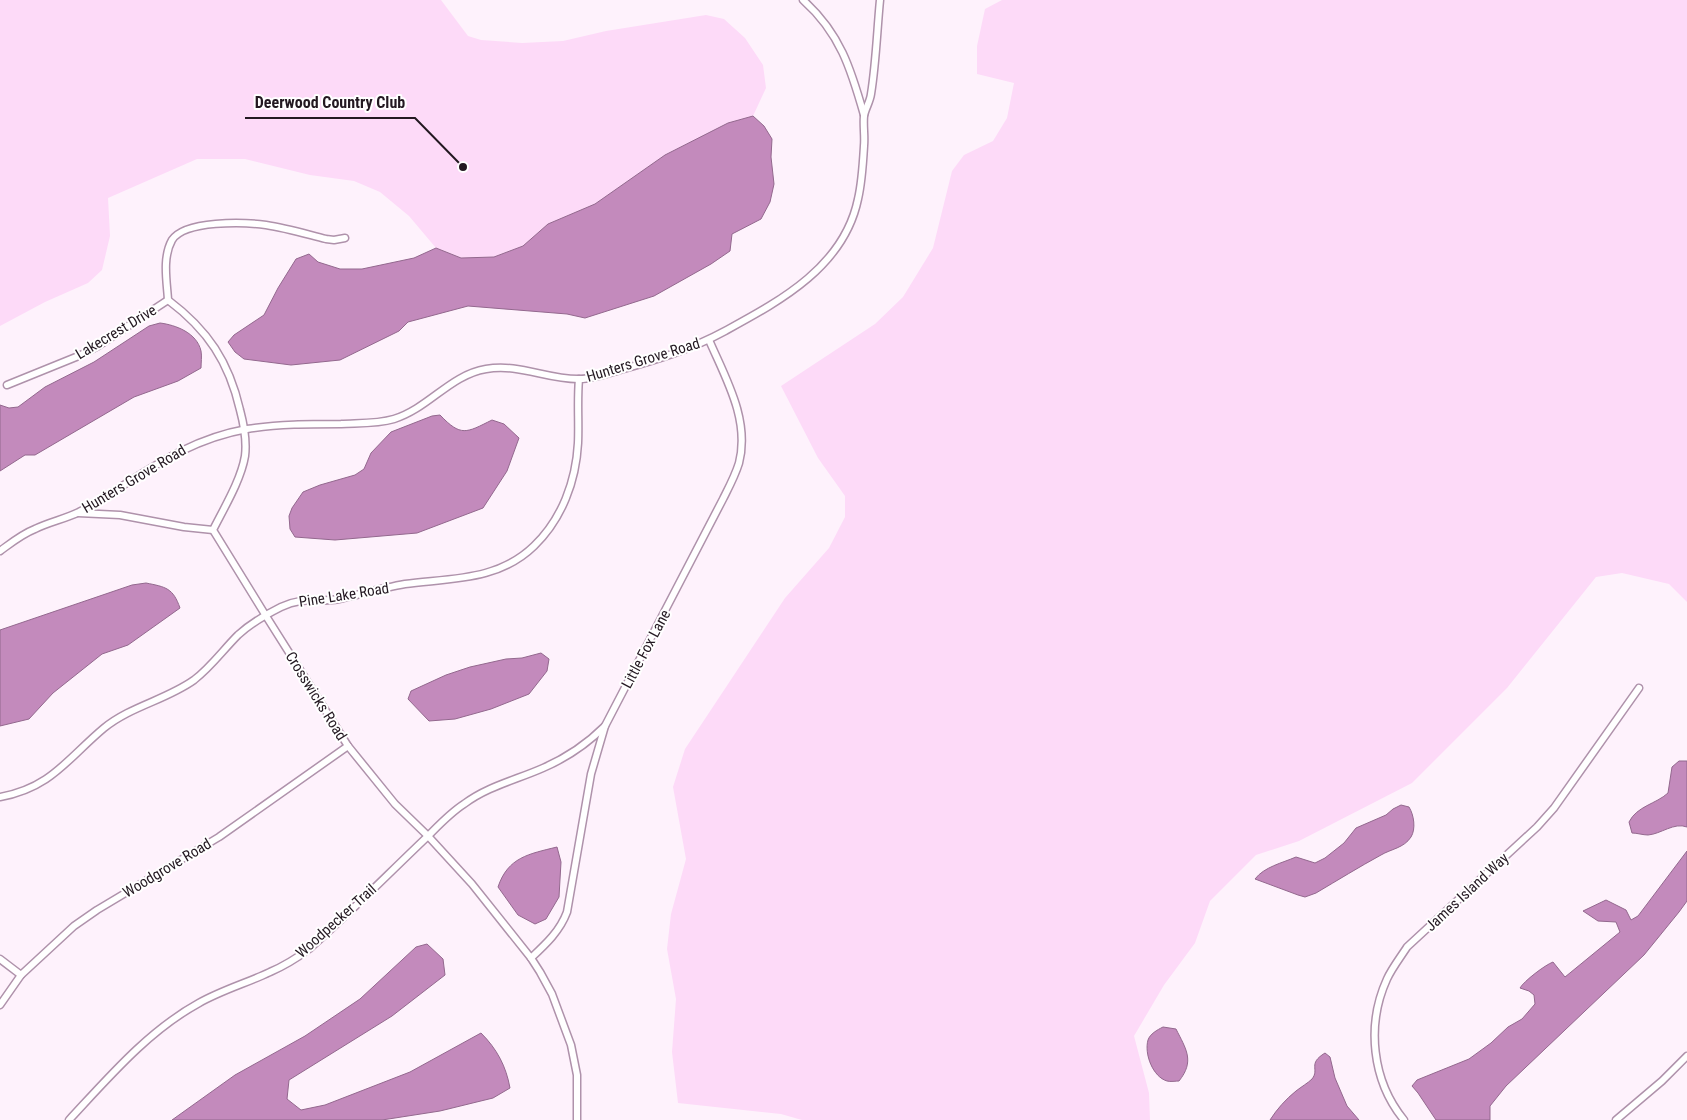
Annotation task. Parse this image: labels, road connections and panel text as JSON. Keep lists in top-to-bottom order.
{
  "streets": {
    "street": [
      "Lakecrest Drive",
      "Hunters Grove Road",
      "Pine Lake Road",
      "Little Fox Lane",
      "Crosswicks Road",
      "Woodgrove Road",
      "James Island Way",
      "Woodpecker Trail"
    ]
  },
  "crossings": [
    ["Hunters Grove Road", "Pine Lake Road"],
    ["Hunters Grove Road", "Little Fox Lane"],
    ["Pine Lake Road", "Crosswicks Road"],
    ["Little Fox Lane", "Crosswicks Road"],
    ["Little Fox Lane", "Woodpecker Trail"],
    ["Crosswicks Road", "Woodgrove Road"],
    ["Crosswicks Road", "Woodpecker Trail"]
  ],
  "places": ["Deerwood Country Club"]
}
